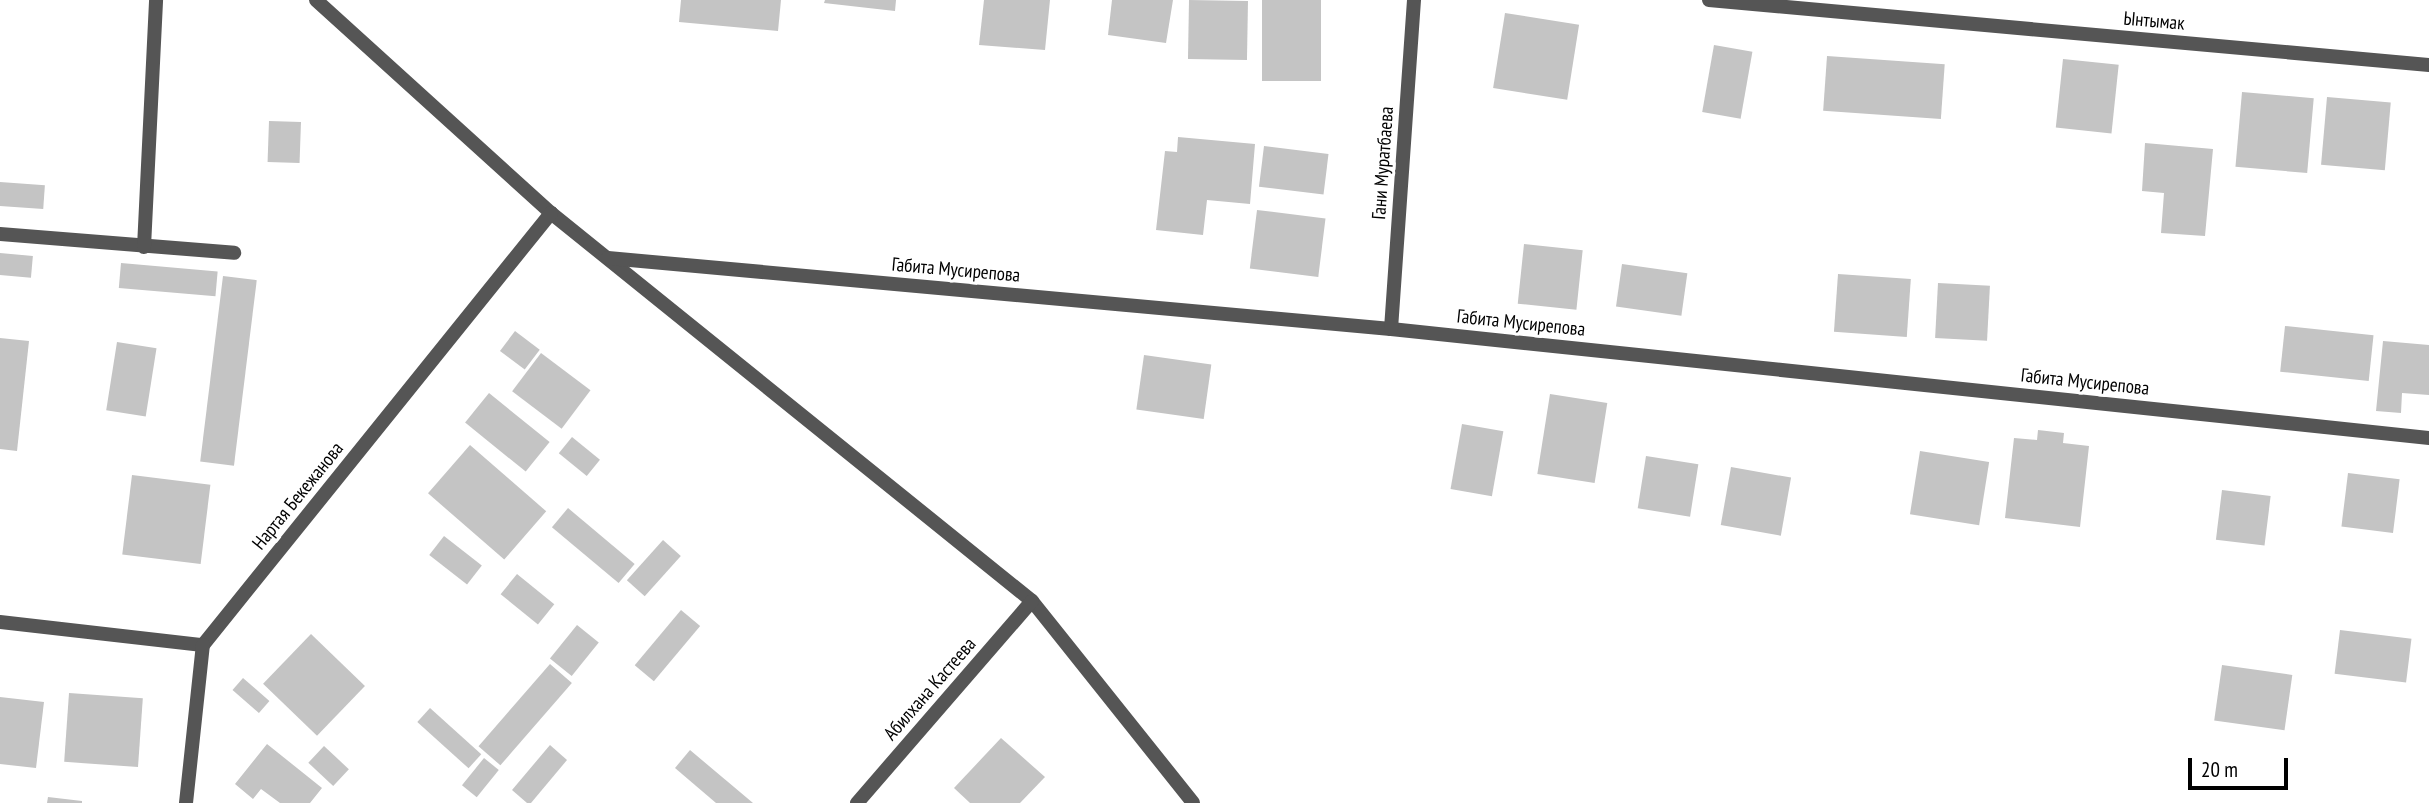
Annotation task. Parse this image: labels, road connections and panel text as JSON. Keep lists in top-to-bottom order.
{
  "streets": {
    "street": [
      "Ынтымак",
      "Гани Муратбаева",
      "Габита Мусирепова",
      "Нартая Бекежанова",
      "Абилхана Кастеева"
    ]
  },
  "crossings": [
    ["Гани Муратбаева", "Габита Мусирепова"]
  ],
  "scale_bar": "20 m"
}
